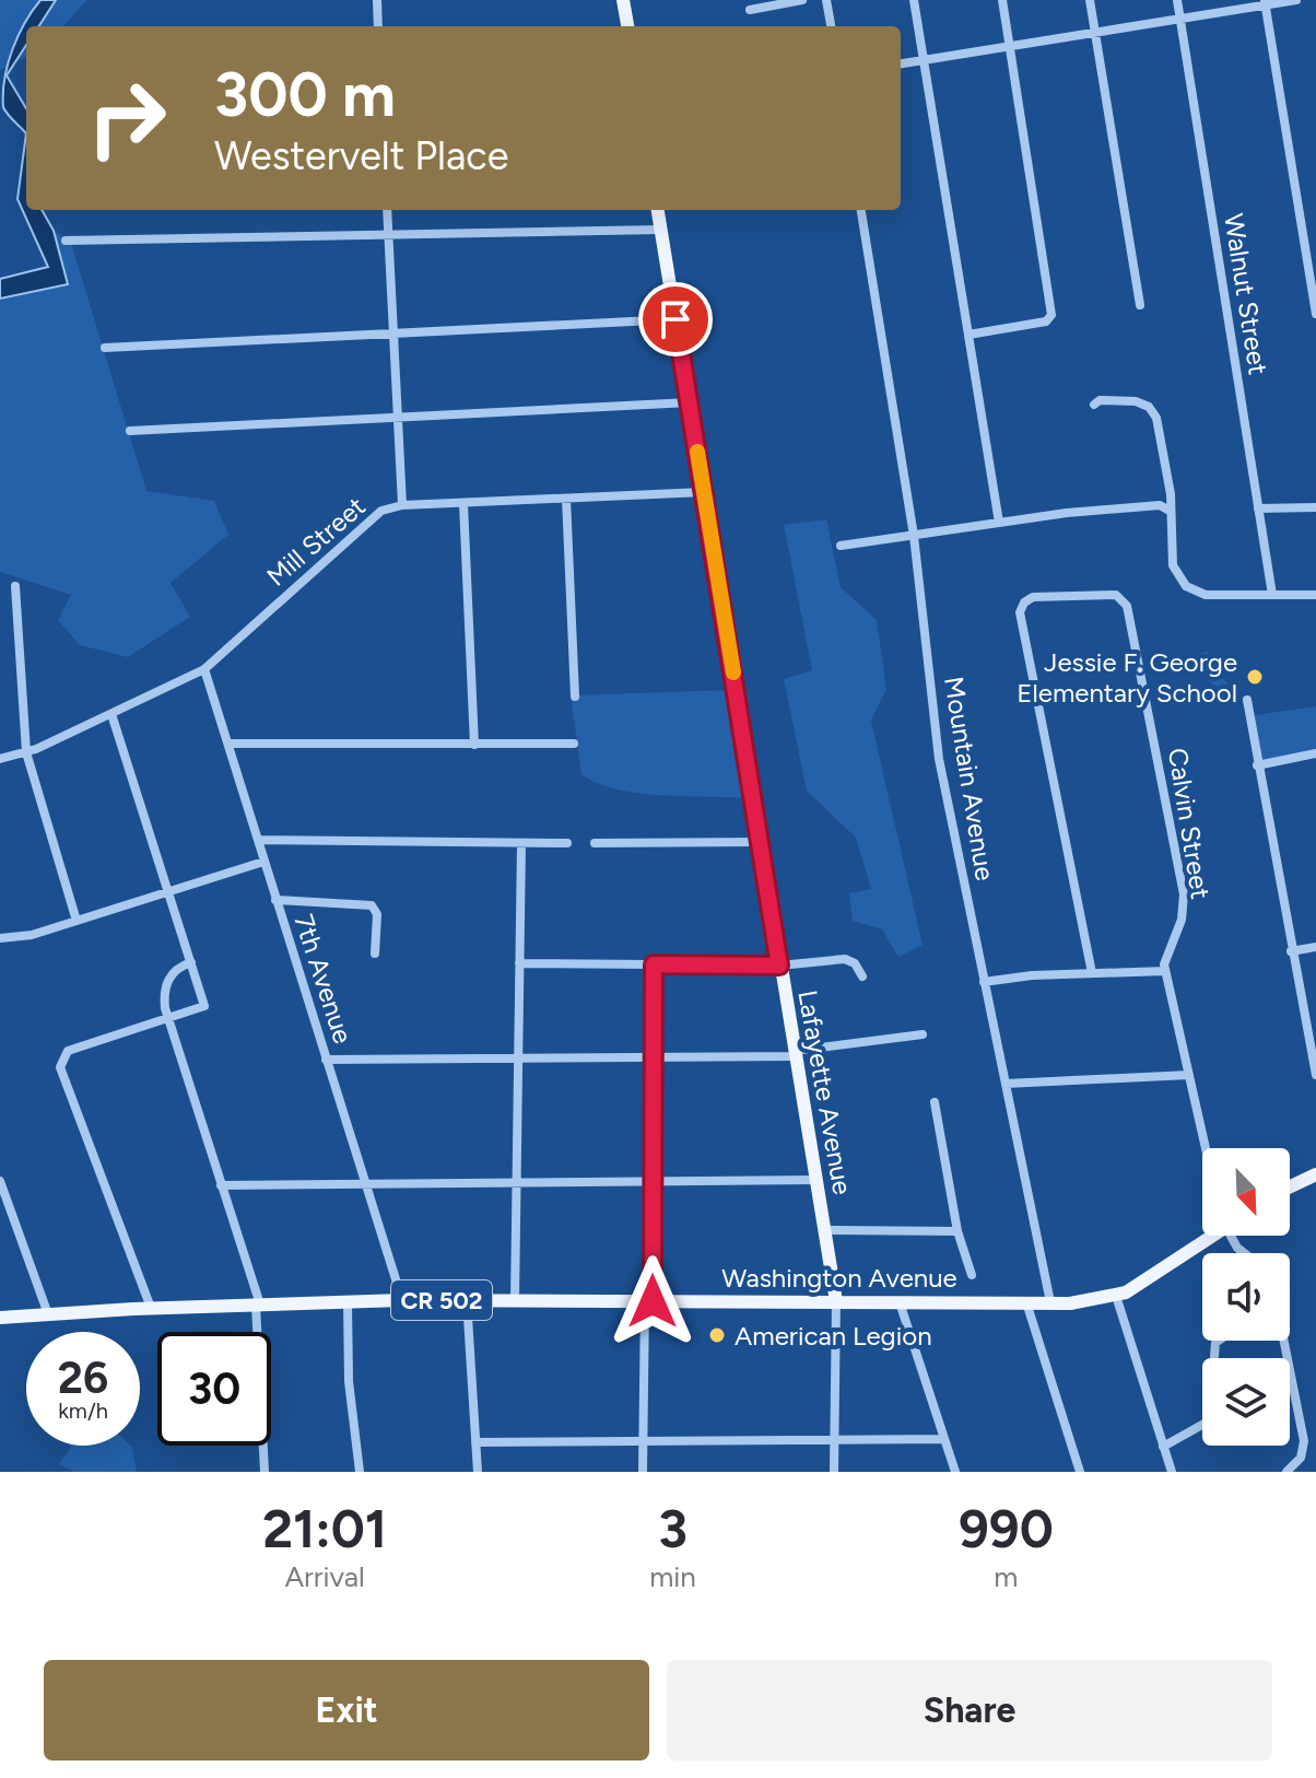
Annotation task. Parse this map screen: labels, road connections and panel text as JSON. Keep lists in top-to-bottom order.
{
  "streets": {
    "main road": ["Lafayette Avenue", "Washington Avenue", "CR 502"],
    "street": [
      "Walnut Street",
      "Mill Street",
      "Mountain Avenue",
      "Calvin Street",
      "7th Avenue"
    ]
  },
  "crossings": [
    ["Mill Street", "7th Avenue"],
    ["Mill Street", "Lafayette Avenue"],
    ["Mountain Avenue", "Washington Avenue"],
    ["7th Avenue", "Washington Avenue"],
    ["Lafayette Avenue", "Washington Avenue"]
  ],
  "places": ["Jessie F. George Elementary School", "American Legion"],
  "north": "bottom right",
  "page": {
    "turn": ["300 m", "Westervelt Place"],
    "speed": "26 km/h",
    "limit": "30",
    "eta": [
      "21:01",
      "Arrival",
      "3",
      "min",
      "990",
      "m"
    ],
    "buttons": ["Exit", "Share"]
  }
}
